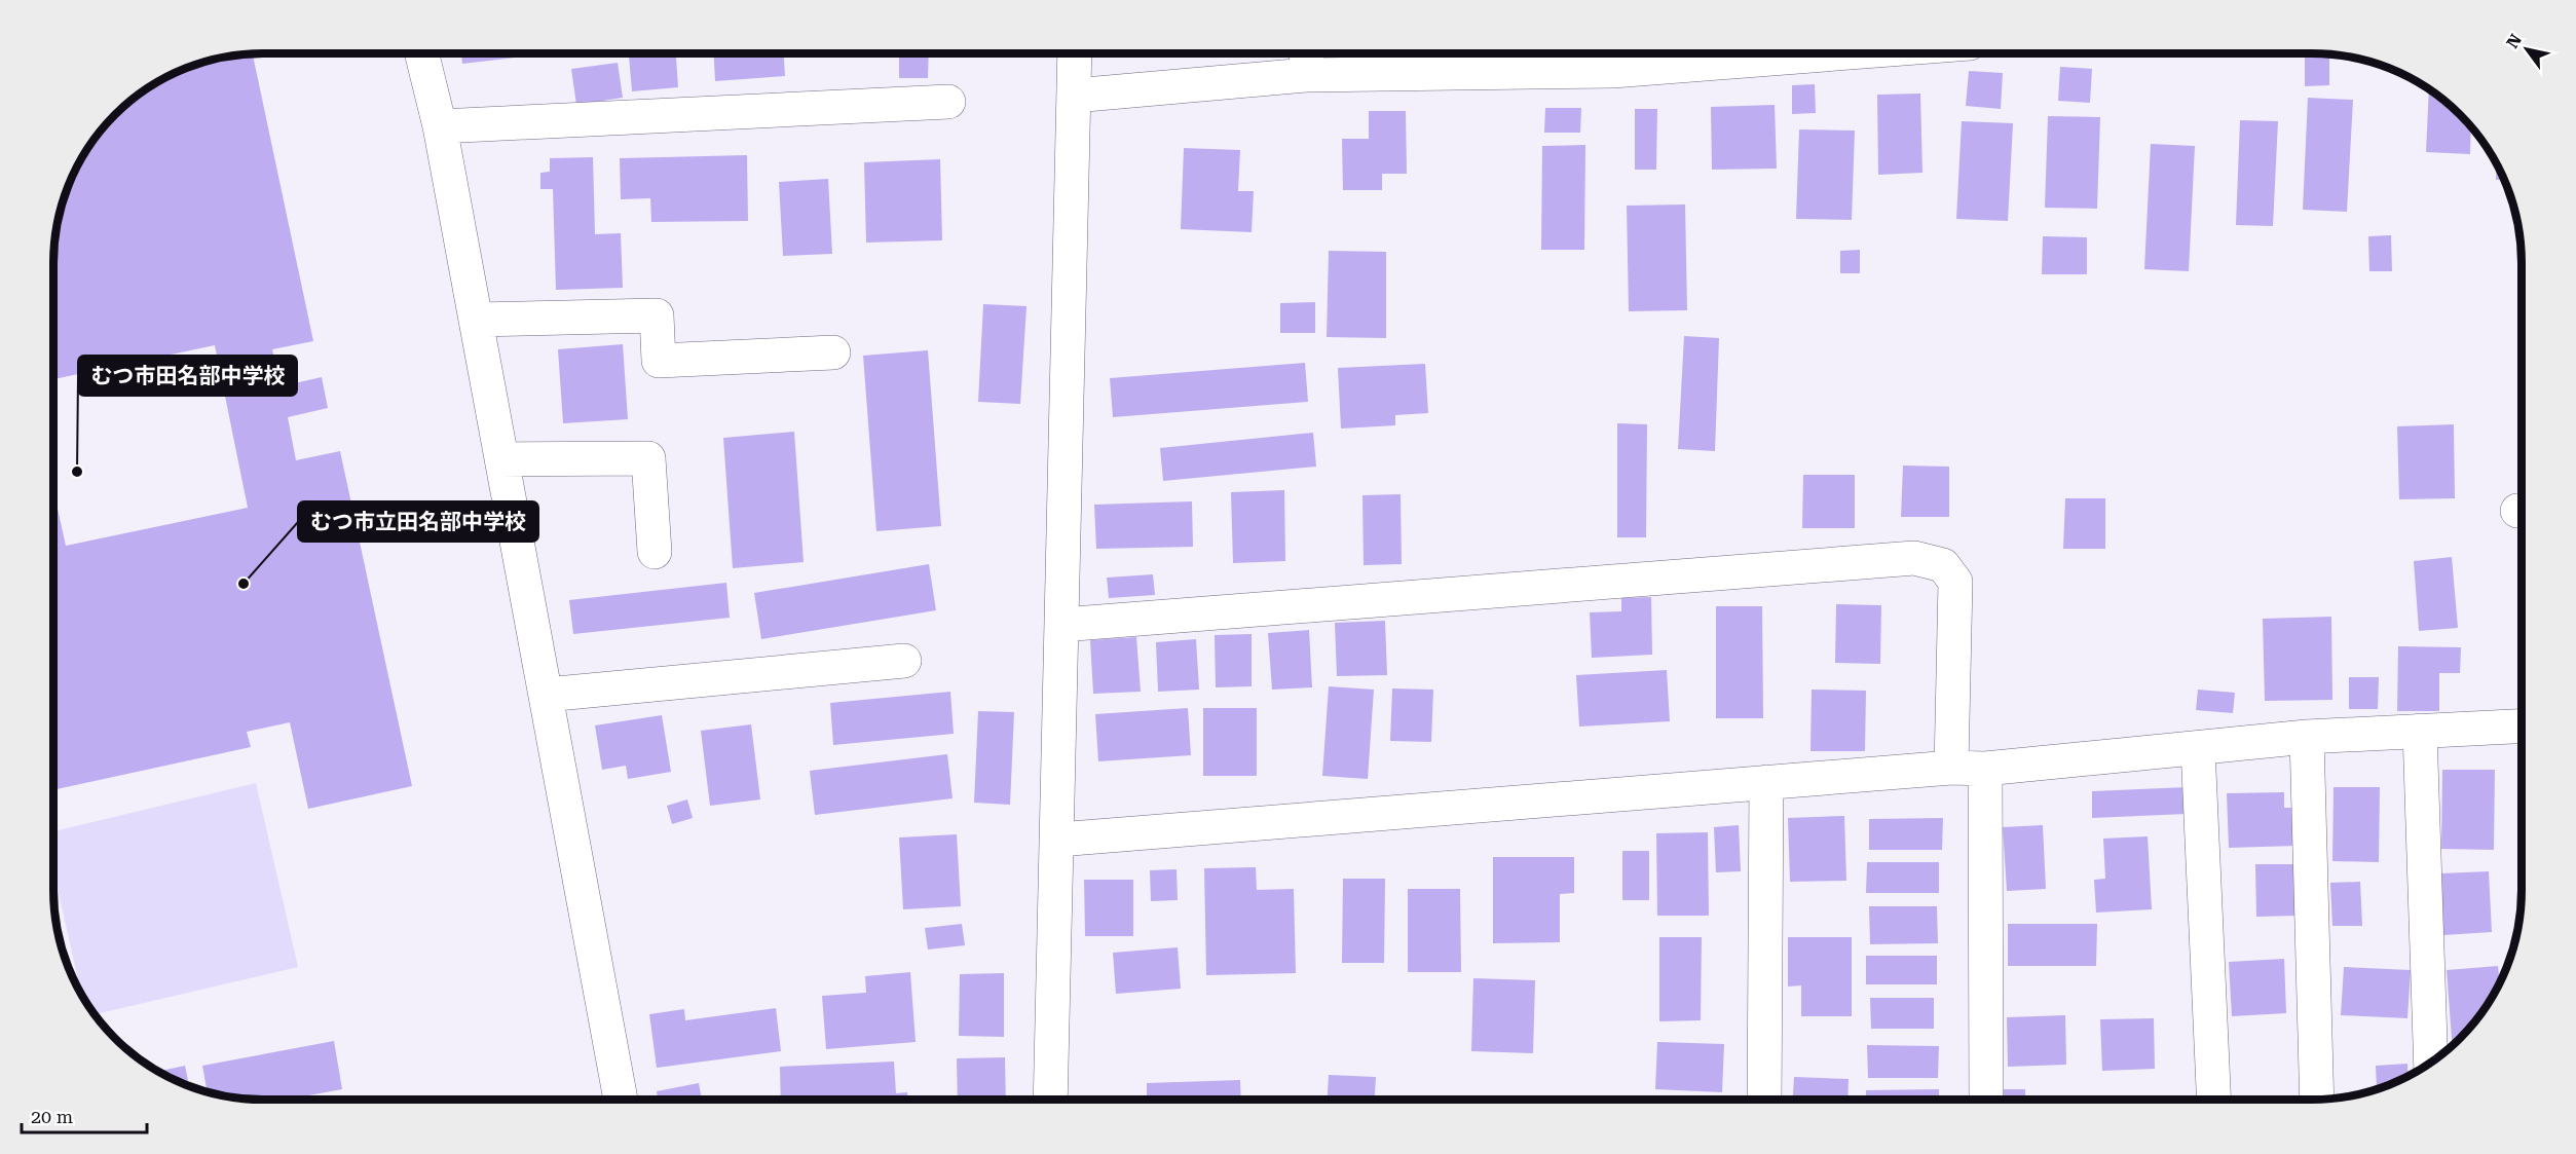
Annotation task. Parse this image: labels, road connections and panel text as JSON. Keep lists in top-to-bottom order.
{
  "places": ["むつ市田名部中学校", "むつ市立田名部中学校"],
  "scale_bar": "20 m",
  "north": "top left"
}
